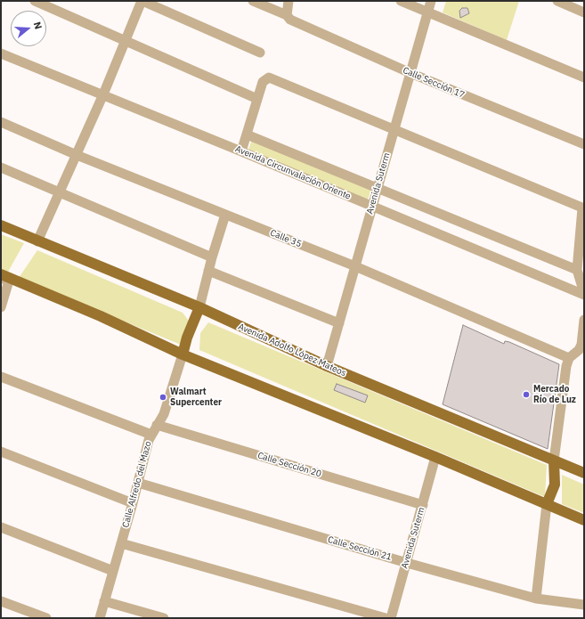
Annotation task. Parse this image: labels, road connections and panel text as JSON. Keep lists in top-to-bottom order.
{
  "streets": {
    "main road": ["Avenida Adolfo López Mateos"],
    "street": [
      "Calle Sección 17",
      "Avenida Circunvalación Oriente",
      "Avenida Suterm",
      "Calle 35",
      "Calle Sección 20",
      "Calle Alfredo del Mazo",
      "Calle Sección 21"
    ]
  },
  "crossings": [
    ["Calle Sección 17", "Avenida Suterm"],
    ["Avenida Circunvalación Oriente", "Avenida Suterm"],
    ["Avenida Suterm", "Calle 35"],
    ["Avenida Suterm", "Avenida Adolfo López Mateos"],
    ["Avenida Suterm", "Calle Sección 20"],
    ["Avenida Suterm", "Calle Sección 21"],
    ["Calle Sección 20", "Calle Alfredo del Mazo"],
    ["Calle Alfredo del Mazo", "Calle Sección 21"]
  ],
  "places": ["Mercado Río de Luz", "Walmart Supercenter"],
  "north": "right"
}
